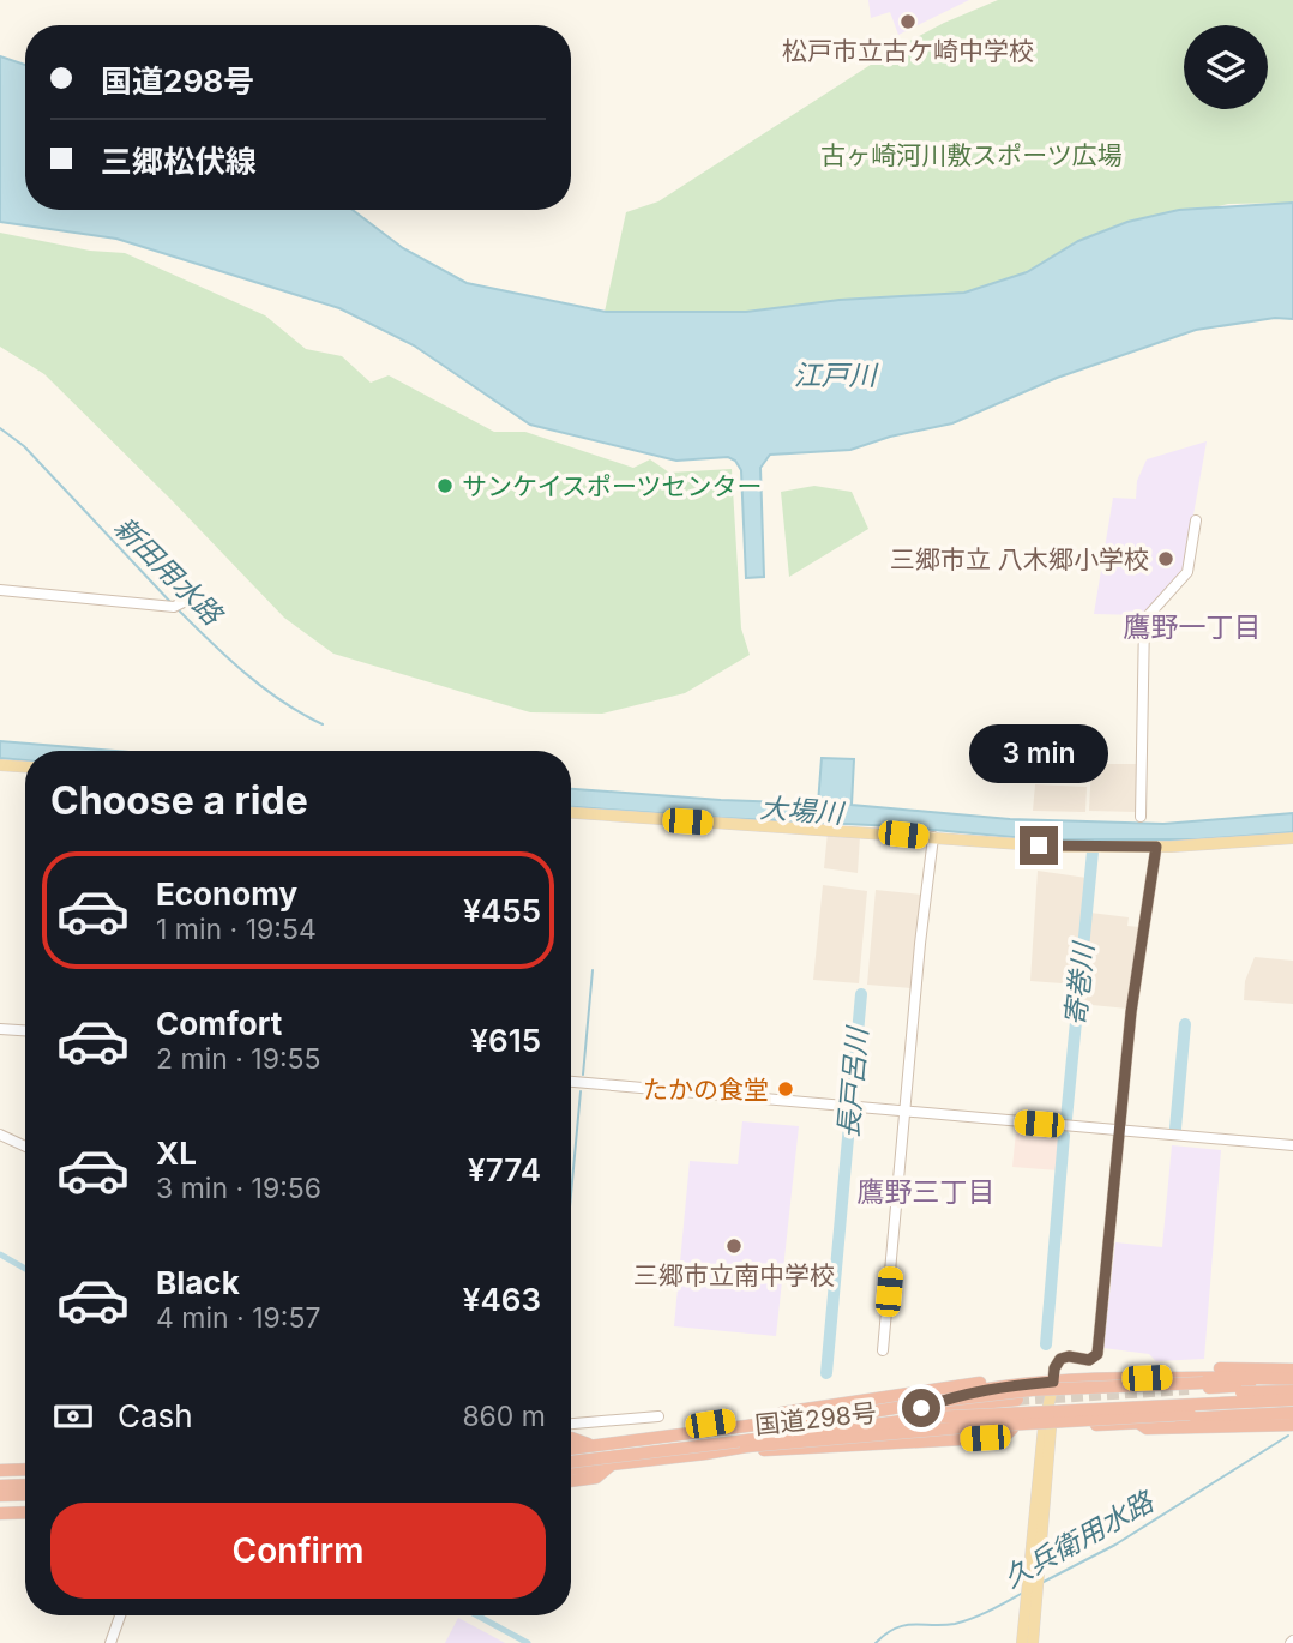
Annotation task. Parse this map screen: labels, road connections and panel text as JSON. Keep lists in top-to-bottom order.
{
  "streets": {
    "highway": ["国道298号"]
  },
  "districts": ["鷹野一丁目", "鷹野三丁目"],
  "water": [
    "江戸川",
    "新田用水路",
    "大場川",
    "寄巻川",
    "長戸呂川",
    "久兵衛用水路"
  ],
  "parks": ["古ヶ崎河川敷スポーツ広場"],
  "places": [
    "松戸市立古ケ崎中学校",
    "サンケイスポーツセンター",
    "三郷市立 八木郷小学校",
    "たかの食堂",
    "三郷市立南中学校"
  ],
  "page": {
    "banner": ["国道298号", "三郷松伏線"],
    "bubble": "3 min",
    "heading": "Choose a ride",
    "list": [
      {
        "name": "Economy",
        "note": "1 min · 19:54",
        "value": "¥455"
      },
      {
        "name": "Comfort",
        "note": "2 min · 19:55",
        "value": "¥615"
      },
      {
        "name": "XL",
        "note": "3 min · 19:56",
        "value": "¥774"
      },
      {
        "name": "Black",
        "note": "4 min · 19:57",
        "value": "¥463"
      }
    ],
    "pay": ["Cash", "860 m"],
    "buttons": "Confirm"
  }
}
